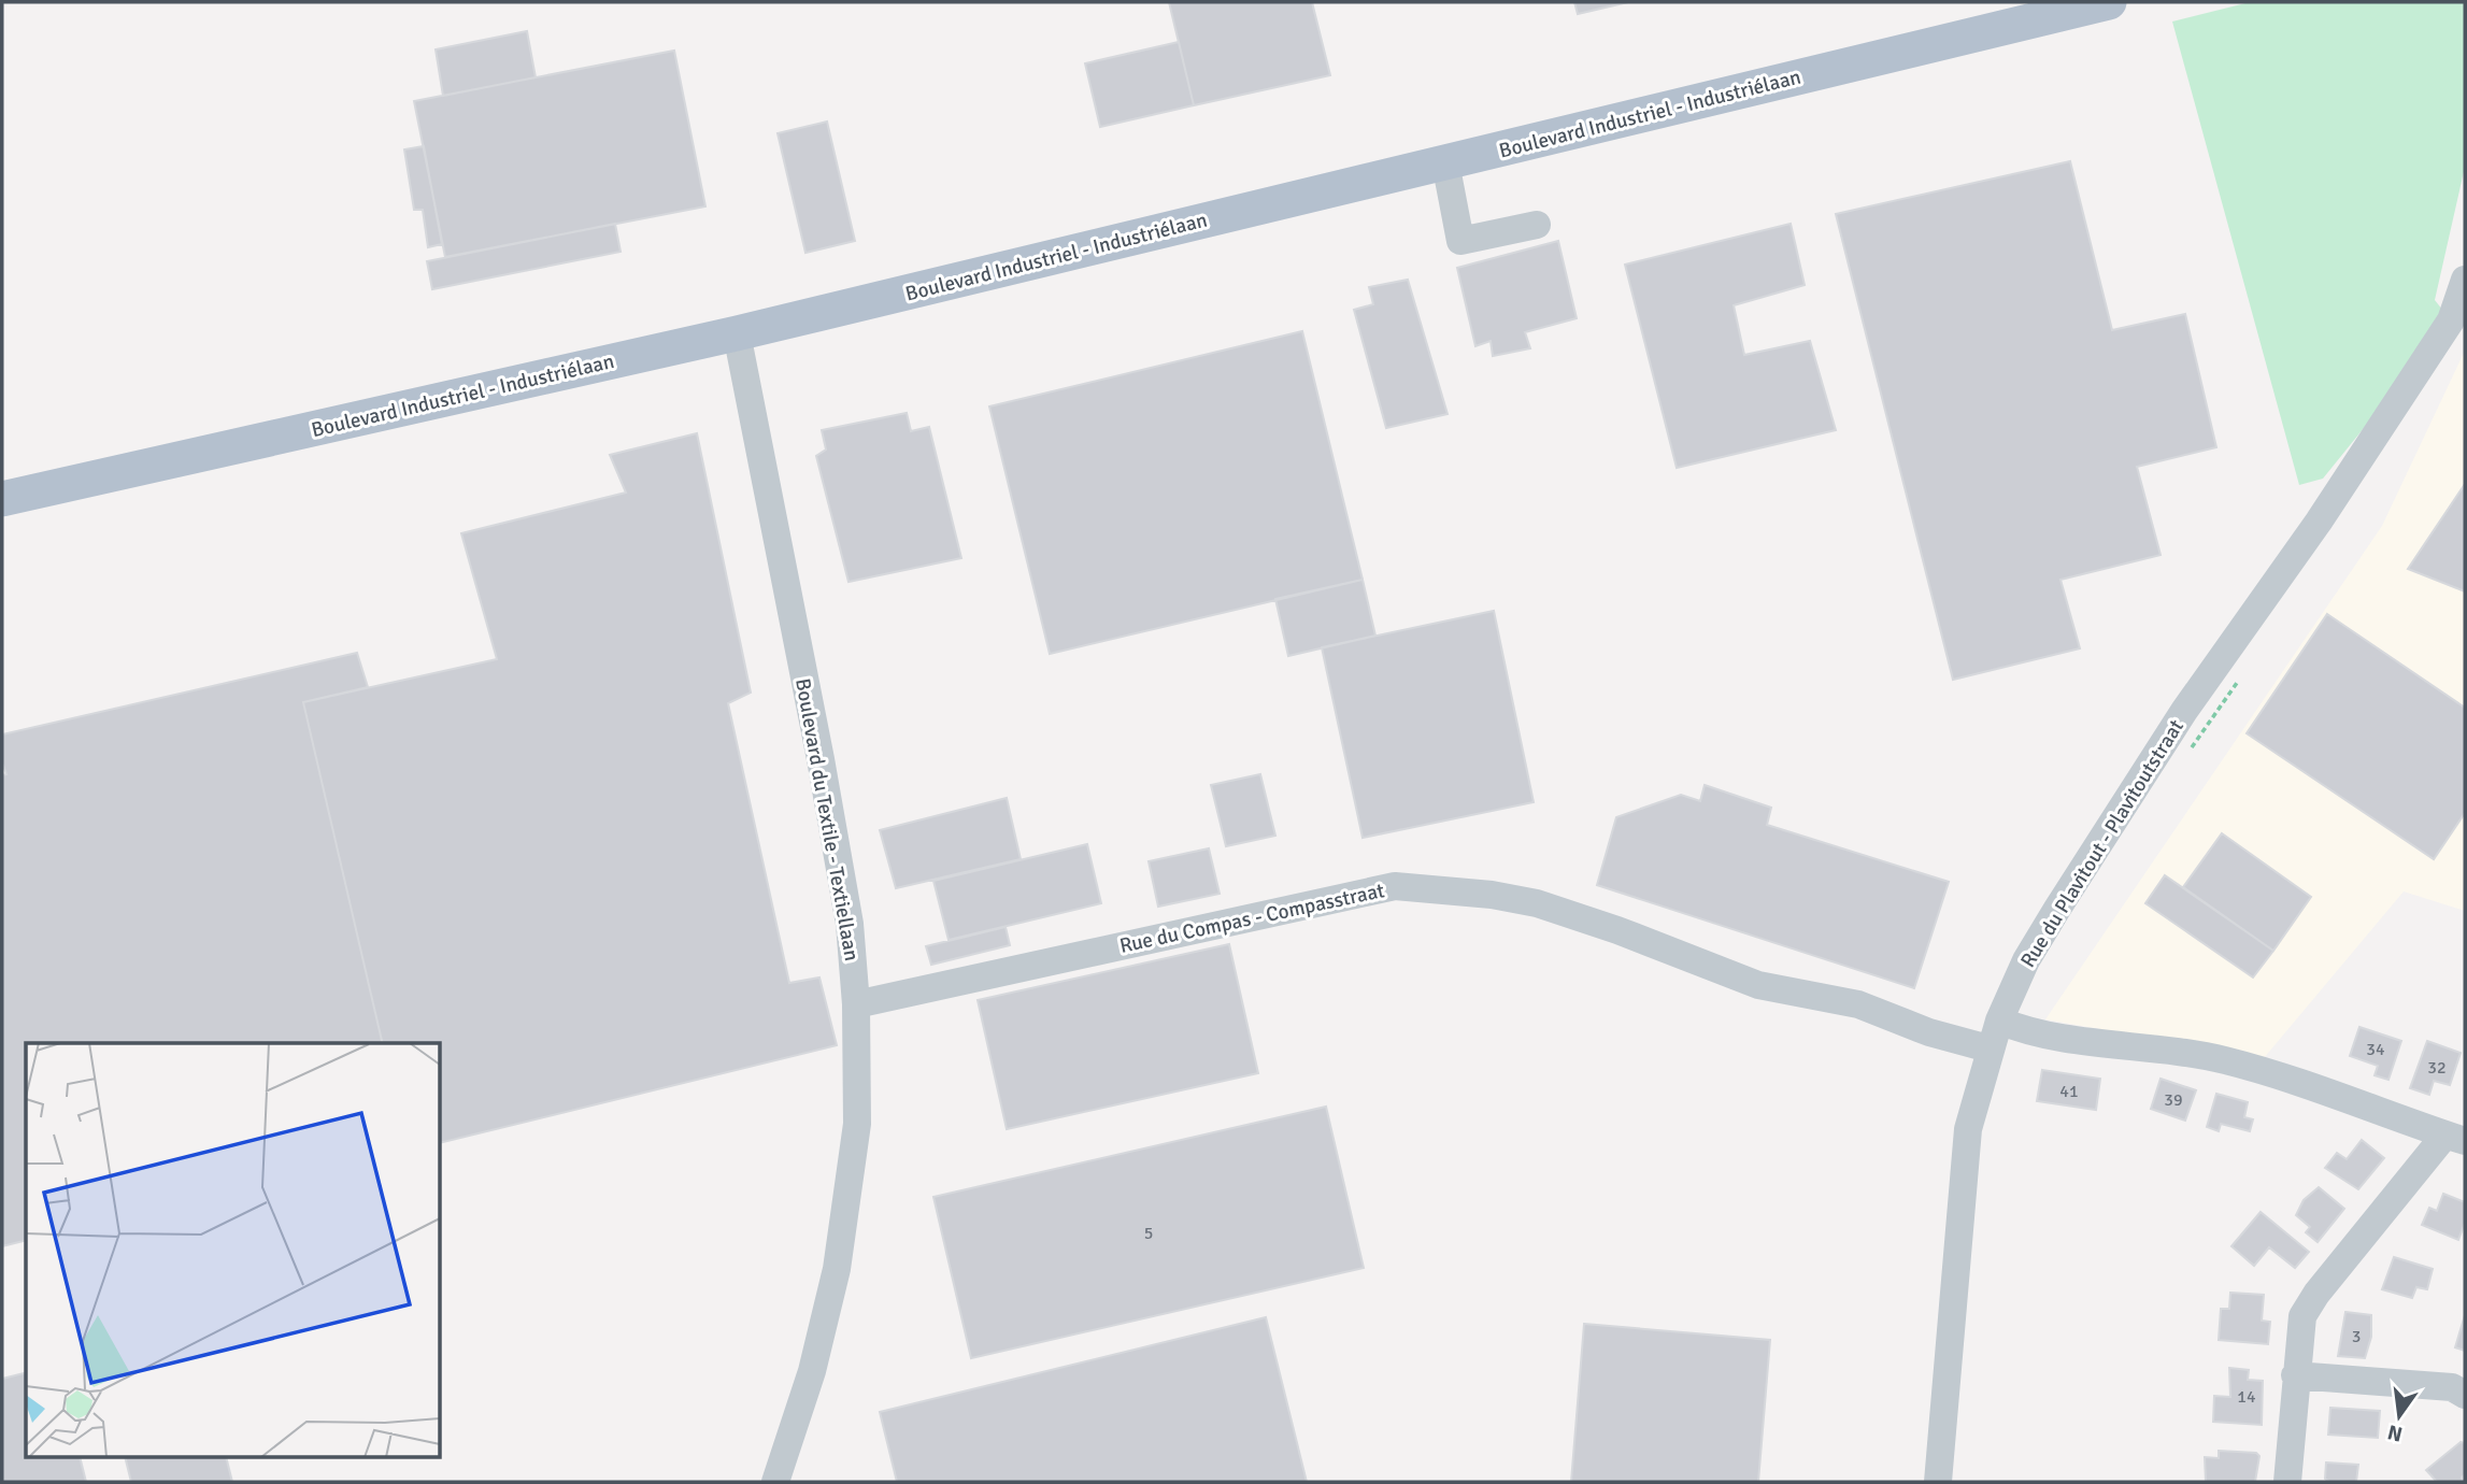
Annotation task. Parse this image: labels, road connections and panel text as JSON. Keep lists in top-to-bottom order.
{
  "streets": {
    "main road": ["Boulevard Industriel - Industriélaan"],
    "street": ["Boulevard du Textile - Textiellaan", "Rue du Plavitout - Plavitoutstraat", "Rue du Compas - Compasstraat"]
  },
  "crossings": [
    ["Boulevard Industriel - Industriélaan", "Boulevard du Textile - Textiellaan"],
    ["Boulevard du Textile - Textiellaan", "Rue du Compas - Compasstraat"],
    ["Rue du Plavitout - Plavitoutstraat", "Rue du Compas - Compasstraat"]
  ],
  "house_numbers": [
    "34",
    "32",
    "41",
    "39",
    "5",
    "3",
    "14"
  ],
  "north": "bottom"
}
